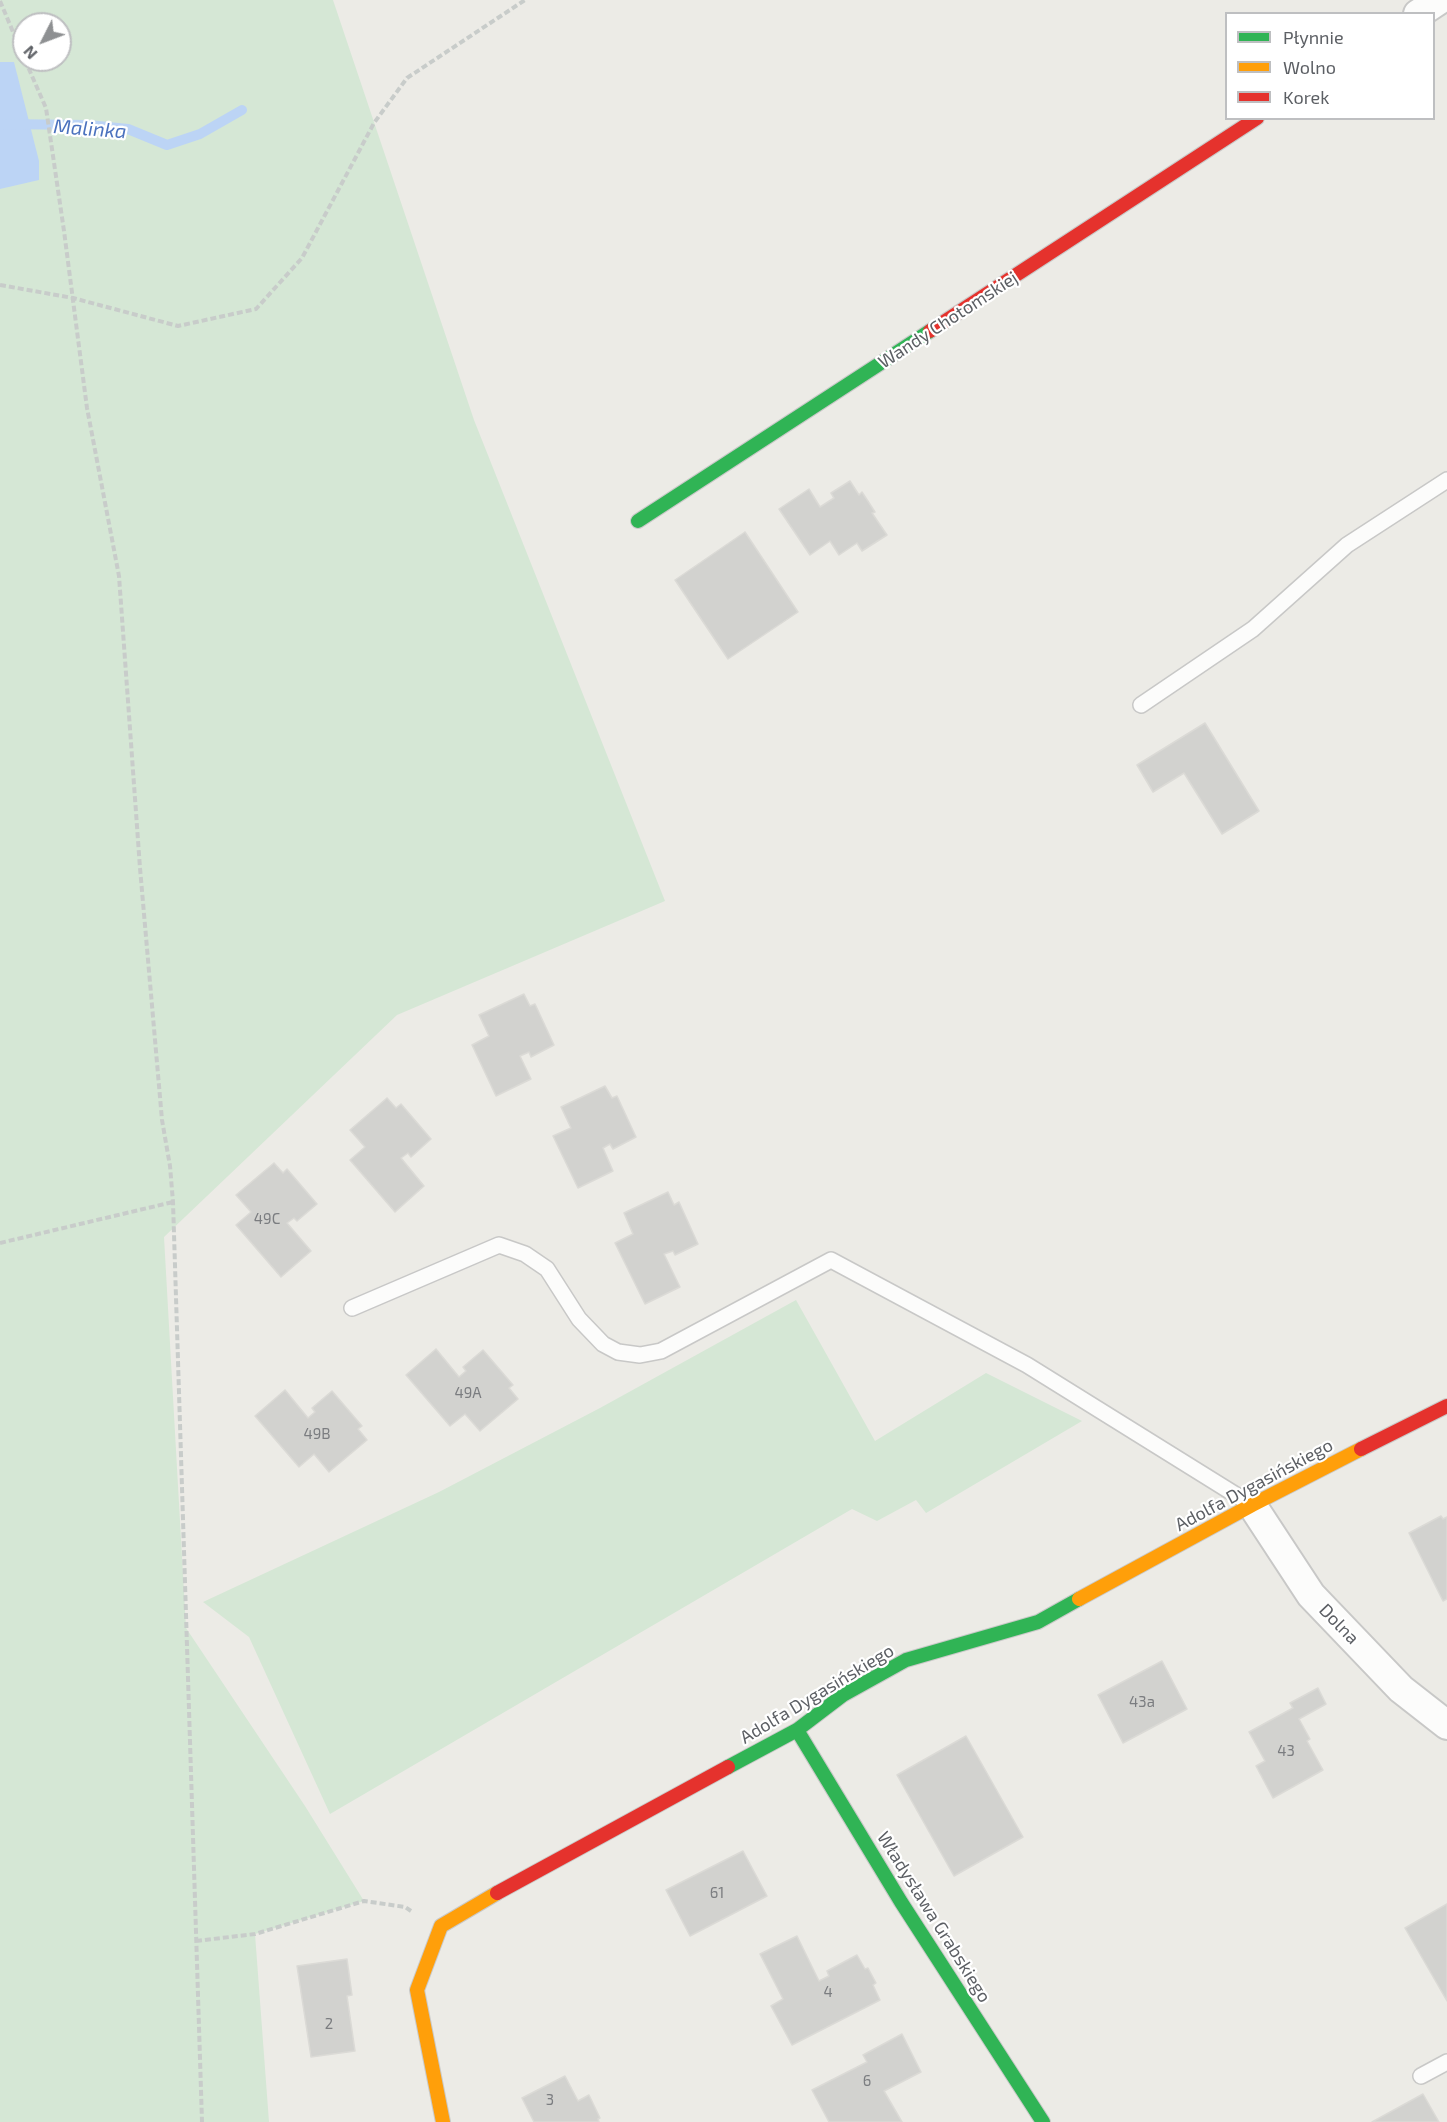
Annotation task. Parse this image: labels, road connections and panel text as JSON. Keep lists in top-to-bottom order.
{
  "streets": {
    "street": [
      "Wandy Chotomskiej",
      "Adolfa Dygasińskiego",
      "Dolna",
      "Władysława Grabskiego"
    ]
  },
  "crossings": [
    ["Adolfa Dygasińskiego", "Dolna"],
    ["Adolfa Dygasińskiego", "Władysława Grabskiego"]
  ],
  "water": ["Malinka"],
  "house_numbers": [
    "49C",
    "49A",
    "49B",
    "43a",
    "43",
    "61",
    "4",
    "2",
    "6",
    "3"
  ],
  "legend": ["Płynnie", "Wolno", "Korek"],
  "north": "bottom left"
}
